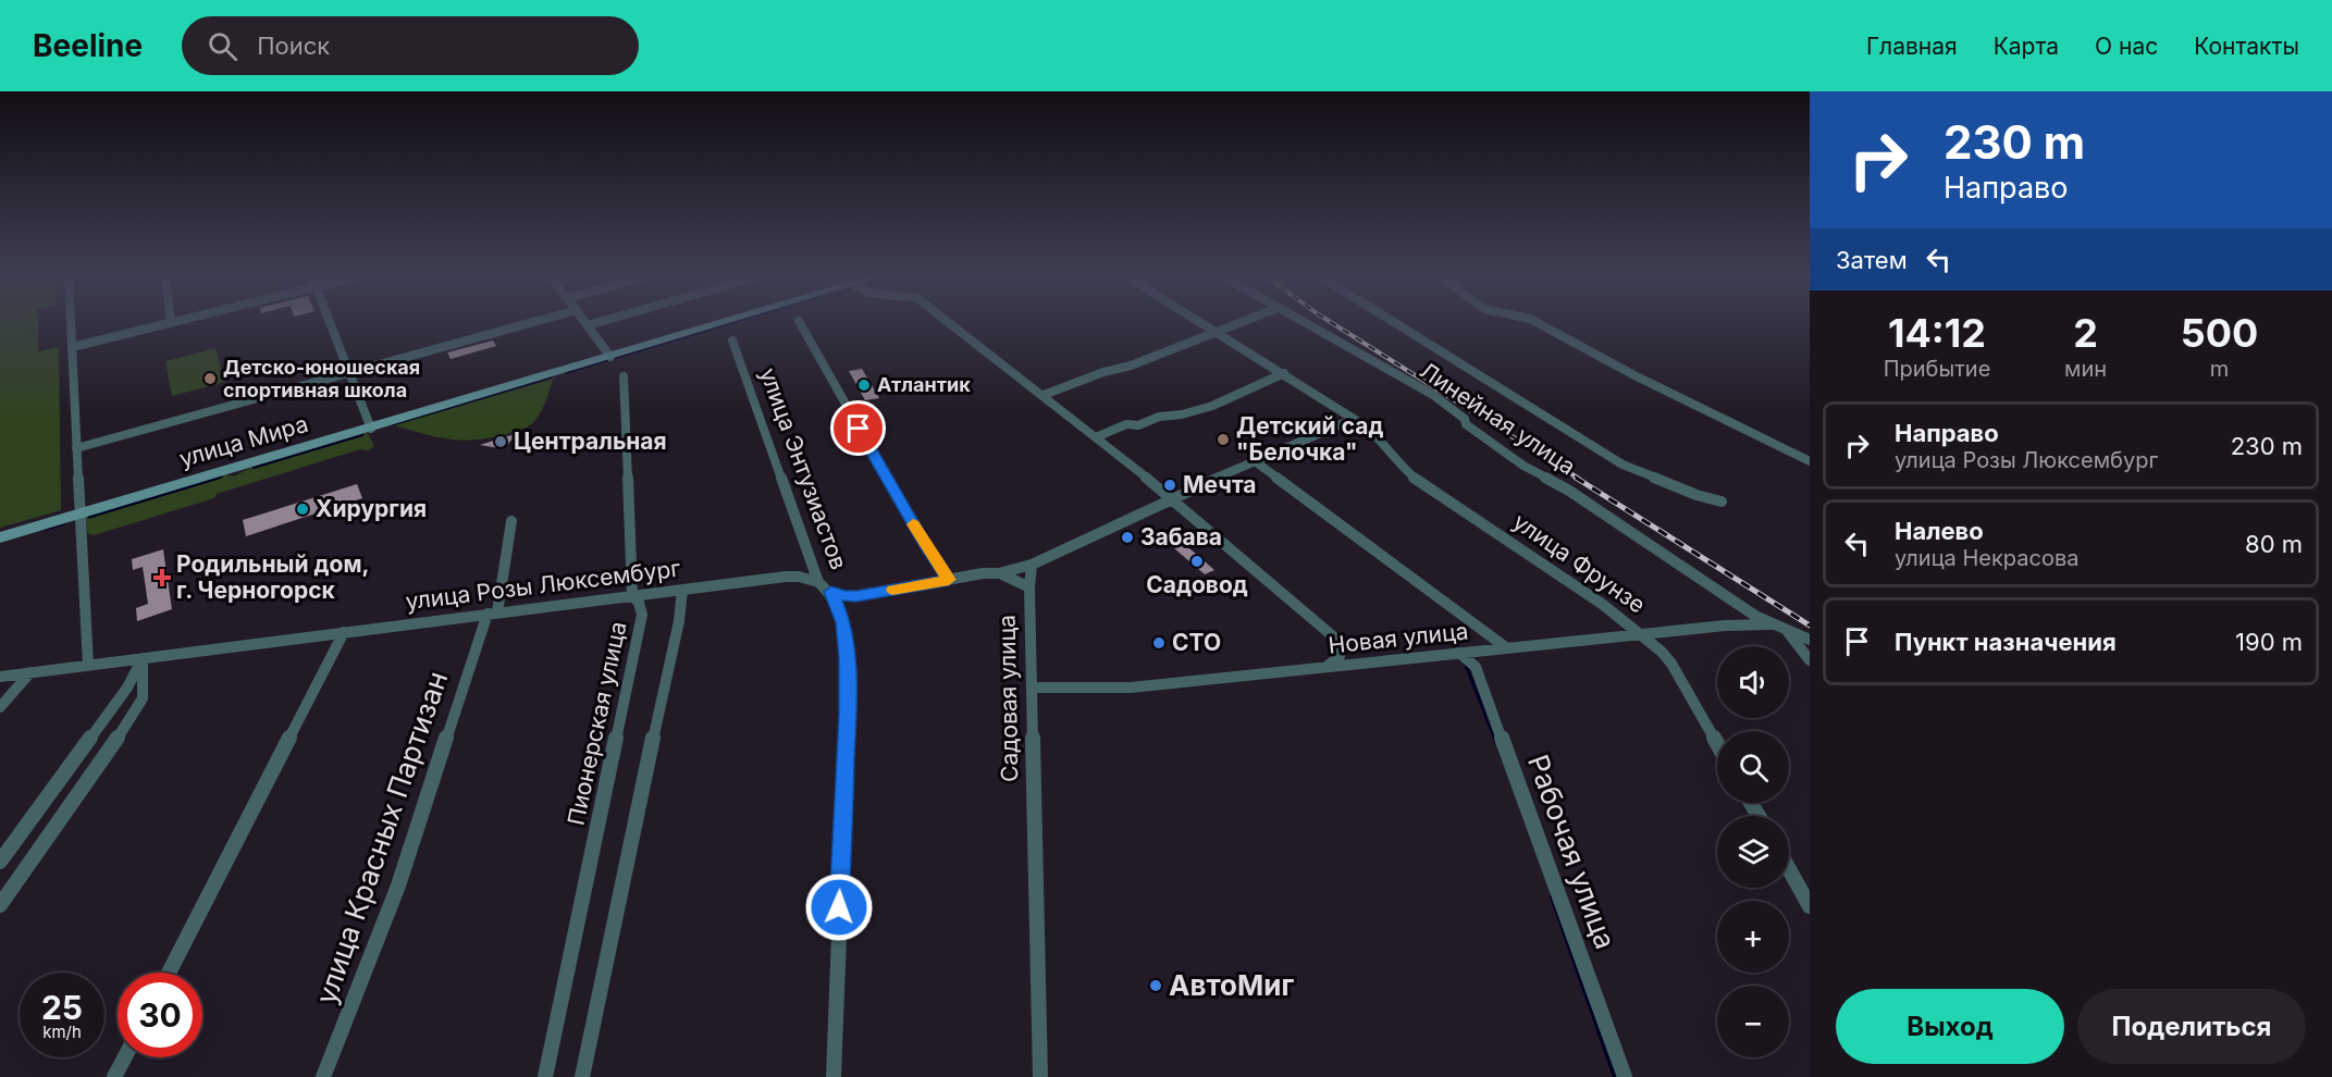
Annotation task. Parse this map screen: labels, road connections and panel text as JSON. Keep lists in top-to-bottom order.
{
  "streets": {
    "main road": ["улица Мира"],
    "street": [
      "Линейная улица",
      "улица Энтузиастов",
      "улица Фрунзе",
      "улица Розы Люксембург",
      "Новая улица",
      "Садовая улица",
      "Пионерская улица",
      "улица Красных Партизан",
      "Рабочая улица"
    ]
  },
  "crossings": [
    ["Линейная улица", "Новая улица"],
    ["улица Энтузиастов", "улица Розы Люксембург"],
    ["улица Фрунзе", "Новая улица"],
    ["улица Розы Люксембург", "Пионерская улица"],
    ["улица Розы Люксембург", "улица Красных Партизан"],
    ["Новая улица", "Садовая улица"],
    ["Новая улица", "Рабочая улица"]
  ],
  "places": {
    "other": [
      "Детско-юношеская спортивная школа",
      "Атлантик",
      "Детский сад \"Белочка\"",
      "Центральная",
      "Мечта",
      "Хирургия",
      "Забава",
      "Садовод",
      "СТО",
      "АвтоМиг"
    ],
    "health": ["Родильный дом, г. Черногорск"]
  },
  "page": {
    "header": "Beeline",
    "search": "Поиск",
    "nav": [
      "Главная",
      "Карта",
      "О нас",
      "Контакты"
    ],
    "turn": ["230 m", "Направо"],
    "then": "Затем",
    "eta": [
      "14:12",
      "Прибытие",
      "2",
      "мин",
      "500",
      "m"
    ],
    "list": [
      {
        "name": "Направо",
        "note": "улица Розы Люксембург",
        "value": "230 m"
      },
      {
        "name": "Налево",
        "note": "улица Некрасова",
        "value": "80 m"
      },
      {
        "name": "Пункт назначения",
        "value": "190 m"
      }
    ],
    "map_buttons": ["+", "−"],
    "speed": "25 km/h",
    "limit": "30",
    "buttons": ["Выход", "Поделиться"]
  }
}
